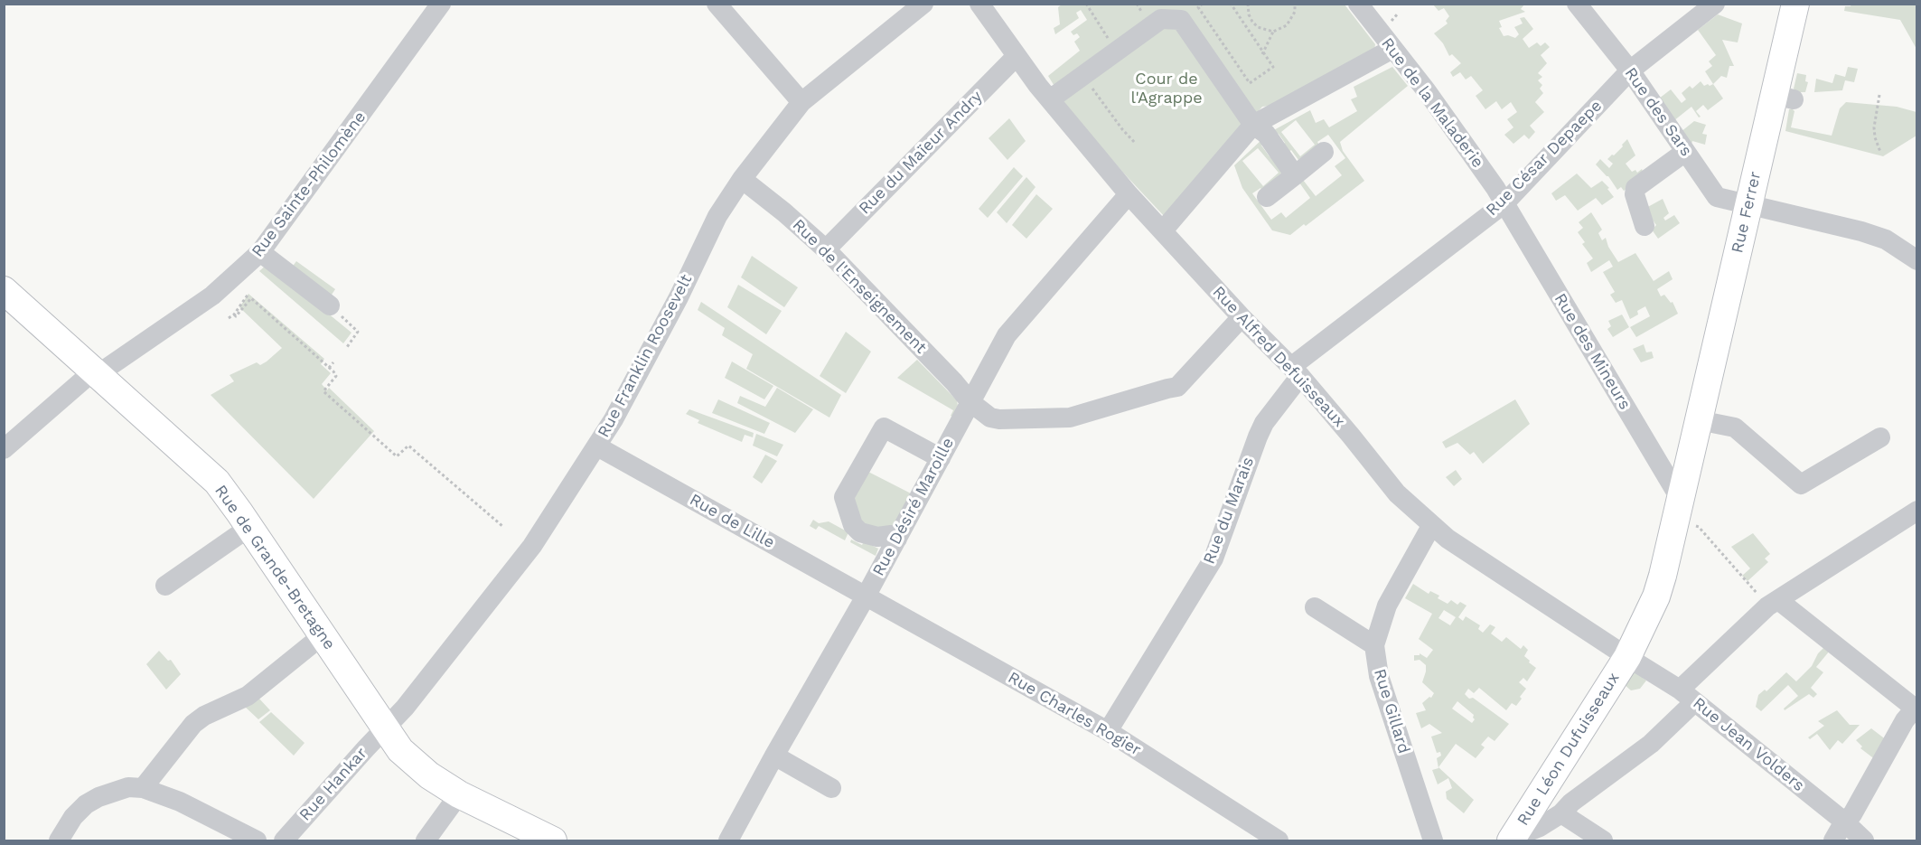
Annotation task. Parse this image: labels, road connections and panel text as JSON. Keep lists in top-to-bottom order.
{
  "streets": {
    "main road": ["Rue Ferrer", "Rue de Grande-Bretagne", "Rue Léon Dufuisseaux"],
    "street": [
      "Rue de la Maladerie",
      "Rue des Sars",
      "Rue du Maïeur Andry",
      "Rue César Depaepe",
      "Rue Sainte-Philomène",
      "Rue de l'Enseignement",
      "Rue des Mineurs",
      "Rue Franklin Roosevelt",
      "Rue Alfred Defuisseaux",
      "Rue Désiré Maroille",
      "Rue du Marais",
      "Rue de Lille",
      "Rue Gillard",
      "Rue Charles Rogier",
      "Rue Jean Volders",
      "Rue Hankar"
    ]
  },
  "crossings": [
    ["Rue de la Maladerie", "Rue César Depaepe"],
    ["Rue de la Maladerie", "Rue des Mineurs"],
    ["Rue des Sars", "Rue César Depaepe"],
    ["Rue des Sars", "Rue Ferrer"],
    ["Rue du Maïeur Andry", "Rue de l'Enseignement"],
    ["Rue du Maïeur Andry", "Rue Alfred Defuisseaux"],
    ["Rue César Depaepe", "Rue des Mineurs"],
    ["Rue César Depaepe", "Rue Alfred Defuisseaux"],
    ["Rue César Depaepe", "Rue du Marais"],
    ["Rue Sainte-Philomène", "Rue de Grande-Bretagne"],
    ["Rue Ferrer", "Rue des Mineurs"],
    ["Rue Ferrer", "Rue Alfred Defuisseaux"],
    ["Rue Ferrer", "Rue Jean Volders"],
    ["Rue Ferrer", "Rue Léon Dufuisseaux"],
    ["Rue de l'Enseignement", "Rue Franklin Roosevelt"],
    ["Rue de l'Enseignement", "Rue Alfred Defuisseaux"],
    ["Rue de l'Enseignement", "Rue Désiré Maroille"],
    ["Rue Franklin Roosevelt", "Rue de Lille"],
    ["Rue Franklin Roosevelt", "Rue de Grande-Bretagne"],
    ["Rue Franklin Roosevelt", "Rue Hankar"],
    ["Rue Alfred Defuisseaux", "Rue Désiré Maroille"],
    ["Rue Alfred Defuisseaux", "Rue du Marais"],
    ["Rue Alfred Defuisseaux", "Rue Gillard"],
    ["Rue Alfred Defuisseaux", "Rue Jean Volders"],
    ["Rue Alfred Defuisseaux", "Rue Léon Dufuisseaux"],
    ["Rue Désiré Maroille", "Rue de Lille"],
    ["Rue Désiré Maroille", "Rue Charles Rogier"],
    ["Rue du Marais", "Rue Charles Rogier"],
    ["Rue de Lille", "Rue Charles Rogier"],
    ["Rue de Grande-Bretagne", "Rue Hankar"],
    ["Rue Jean Volders", "Rue Léon Dufuisseaux"]
  ],
  "parks": ["Cour de l'Agrappe"]
}
